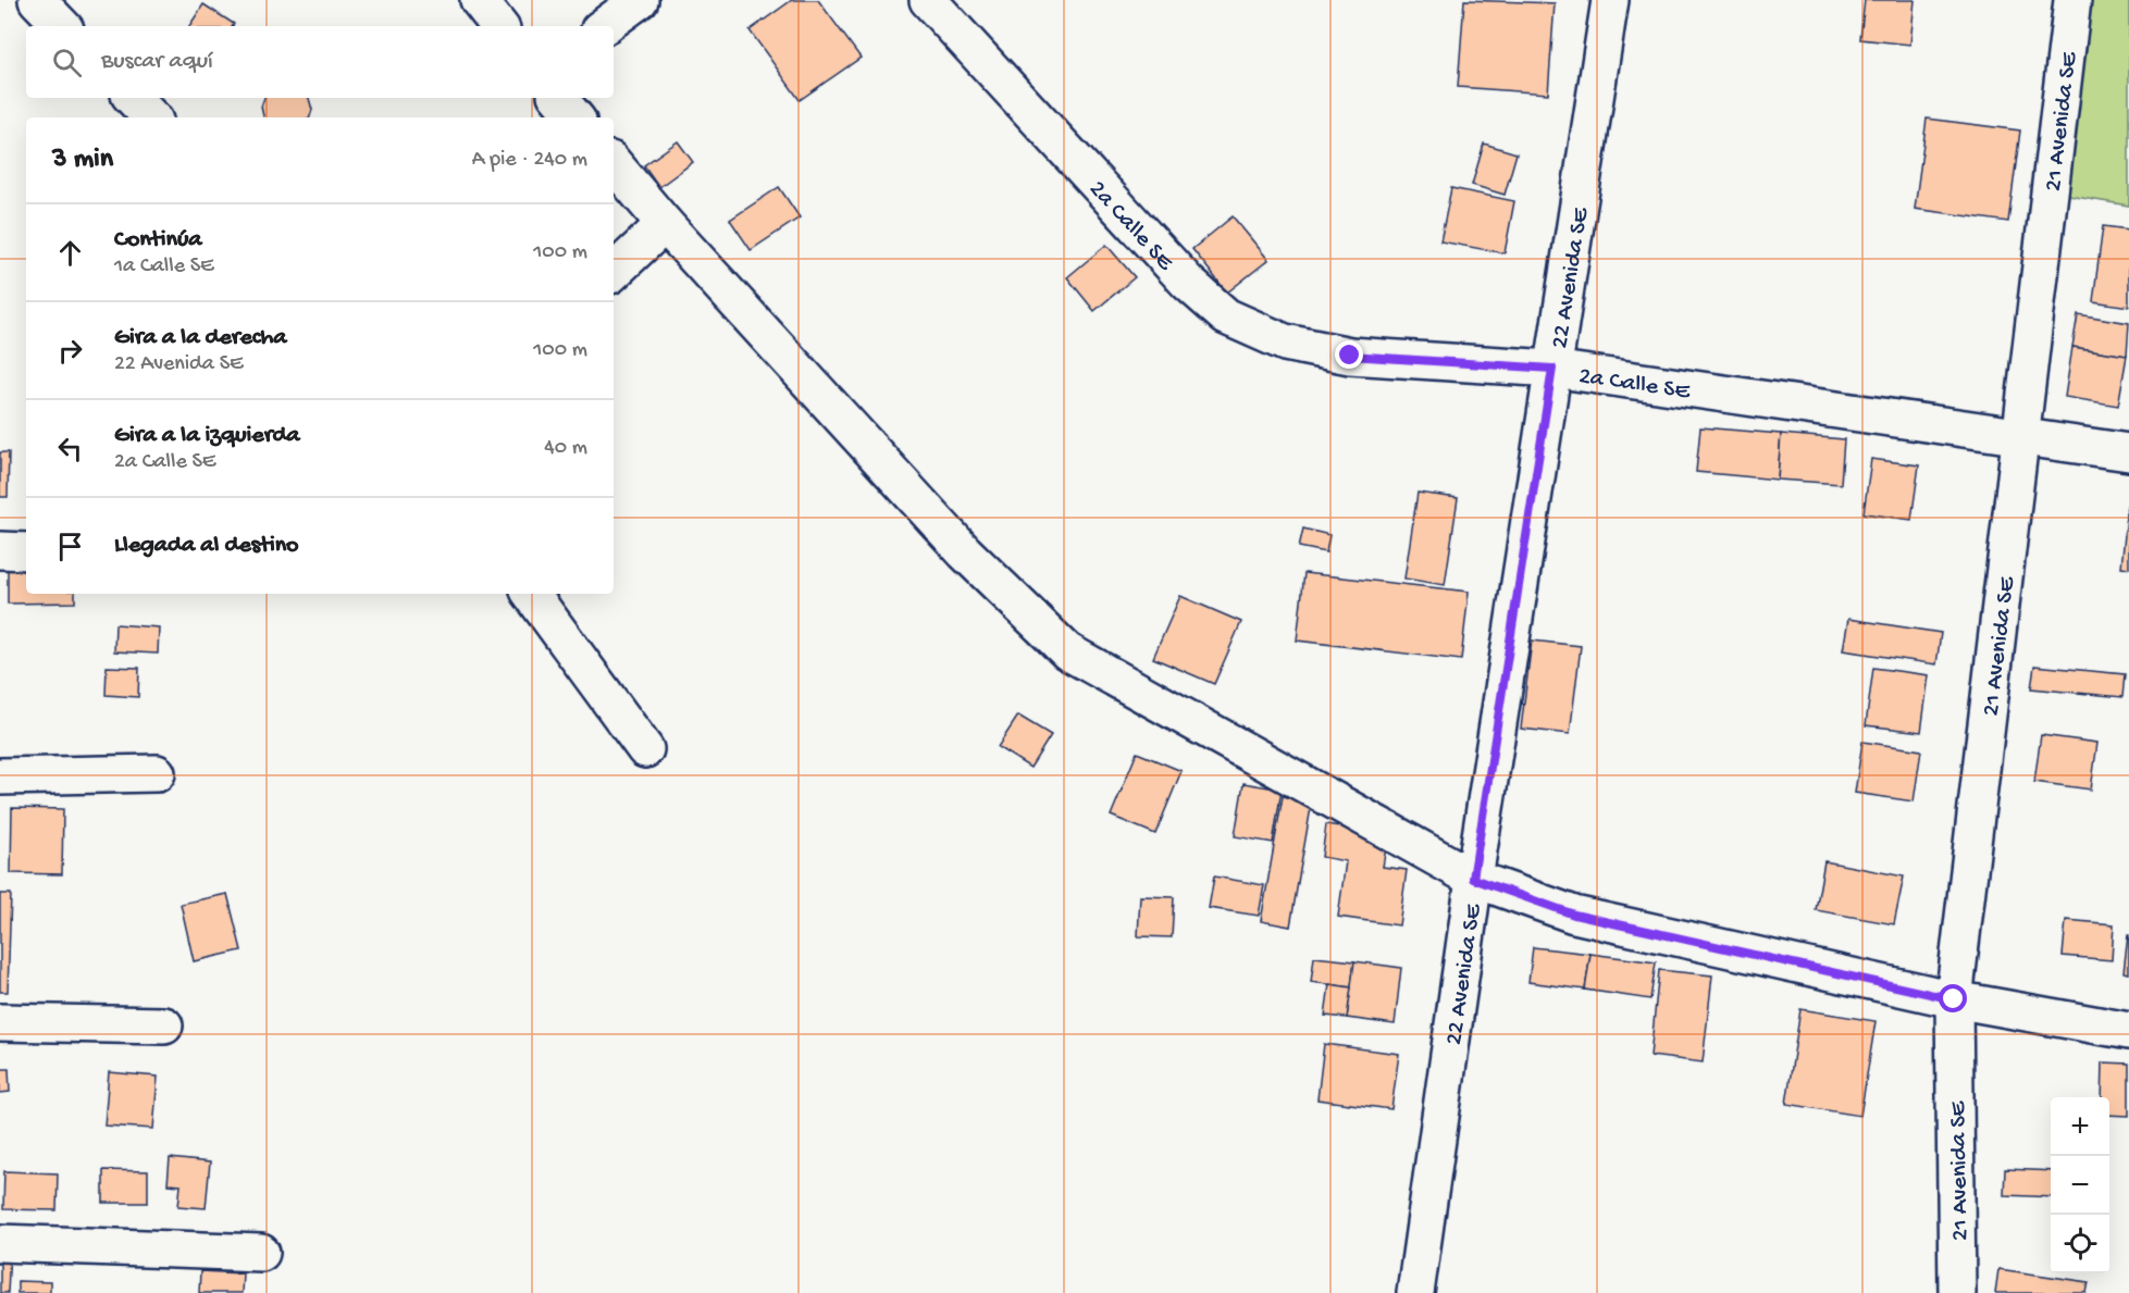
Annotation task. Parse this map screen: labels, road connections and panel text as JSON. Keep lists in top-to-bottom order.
{
  "streets": {
    "street": ["21 Avenida SE", "2a Calle SE", "22 Avenida SE"]
  },
  "crossings": [
    ["21 Avenida SE", "2a Calle SE"],
    ["2a Calle SE", "22 Avenida SE"]
  ],
  "page": {
    "search": "Buscar aquí",
    "heading": ["3 min", "A pie · 240 m"],
    "list": [
      ["Continúa", "1a Calle SE", "100 m"],
      ["Gira a la derecha", "22 Avenida SE", "100 m"],
      ["Gira a la izquierda", "2a Calle SE", "40 m"],
      "Llegada al destino"
    ],
    "map_buttons": ["+", "−"]
  }
}
